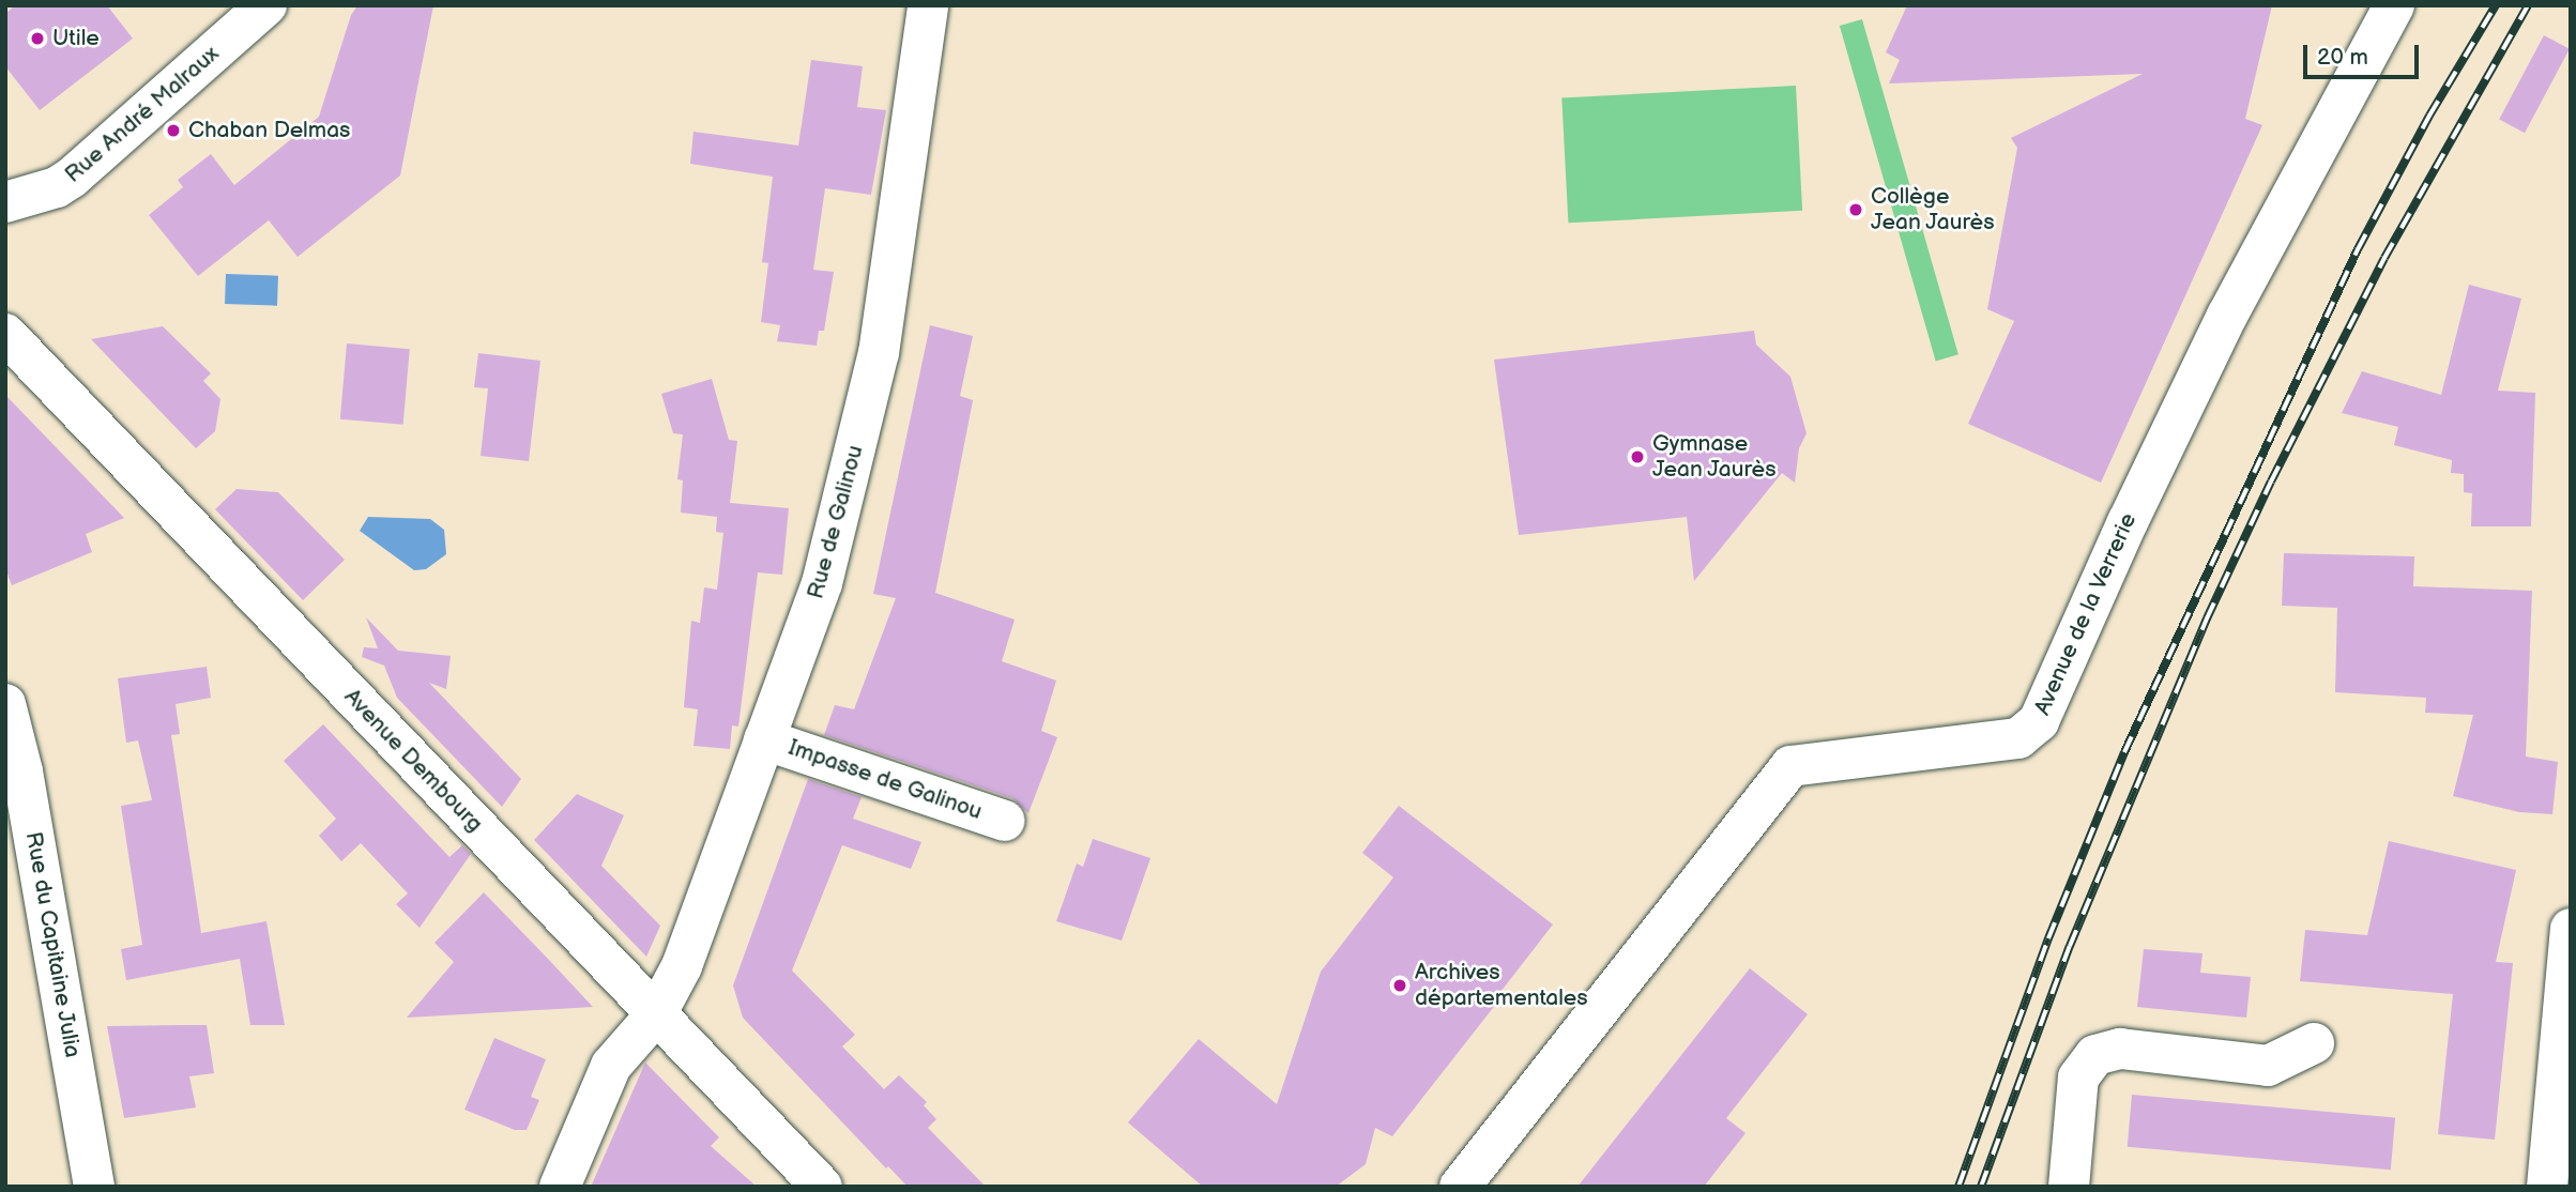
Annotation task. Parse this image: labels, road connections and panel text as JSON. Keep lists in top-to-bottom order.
{
  "streets": {
    "street": [
      "Rue André Malraux",
      "Rue de Galinou",
      "Avenue de la Verrerie",
      "Avenue Dembourg",
      "Impasse de Galinou",
      "Rue du Capitaine Julia"
    ]
  },
  "crossings": [
    ["Rue de Galinou", "Avenue Dembourg"],
    ["Rue de Galinou", "Impasse de Galinou"]
  ],
  "places": [
    "Utile",
    "Chaban Delmas",
    "Collège Jean Jaurès",
    "Gymnase Jean Jaurès",
    "Archives départementales"
  ],
  "scale_bar": "20 m"
}
